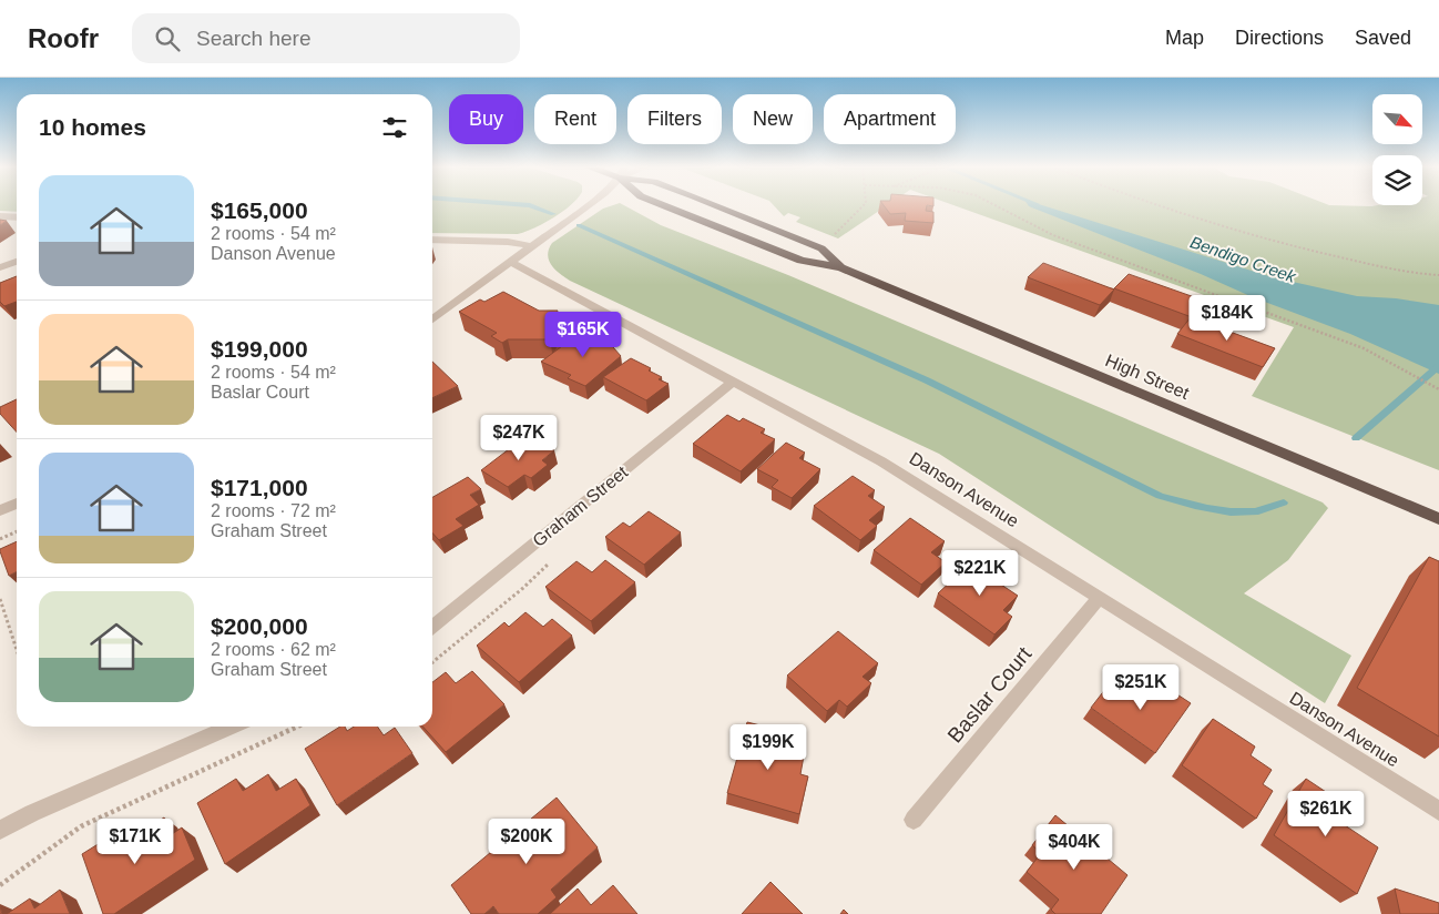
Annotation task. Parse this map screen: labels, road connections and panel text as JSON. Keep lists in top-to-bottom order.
{
  "streets": {
    "highway": ["High Street"],
    "street": ["Danson Avenue", "Graham Street", "Baslar Court"]
  },
  "crossings": [
    ["Danson Avenue", "Graham Street"],
    ["Danson Avenue", "Baslar Court"]
  ],
  "water": ["Bendigo Creek"],
  "north": "bottom right",
  "page": {
    "header": "Roofr",
    "search": "Search here",
    "nav": ["Map", "Directions", "Saved"],
    "chip": [
      "Buy",
      "Rent",
      "Filters",
      "New",
      "Apartment"
    ],
    "heading": "10 homes",
    "list": [
      {
        "name": "$165,000",
        "note": "2 rooms · 54 m² · Danson Avenue"
      },
      {
        "name": "$199,000",
        "note": "2 rooms · 54 m² · Baslar Court"
      },
      {
        "name": "$171,000",
        "note": "2 rooms · 72 m² · Graham Street"
      },
      {
        "name": "$200,000",
        "note": "2 rooms · 62 m² · Graham Street"
      }
    ],
    "price": [
      "$184K",
      "$165K",
      "$247K",
      "$221K",
      "$251K",
      "$199K",
      "$261K",
      "$171K",
      "$200K",
      "$404K"
    ]
  }
}
